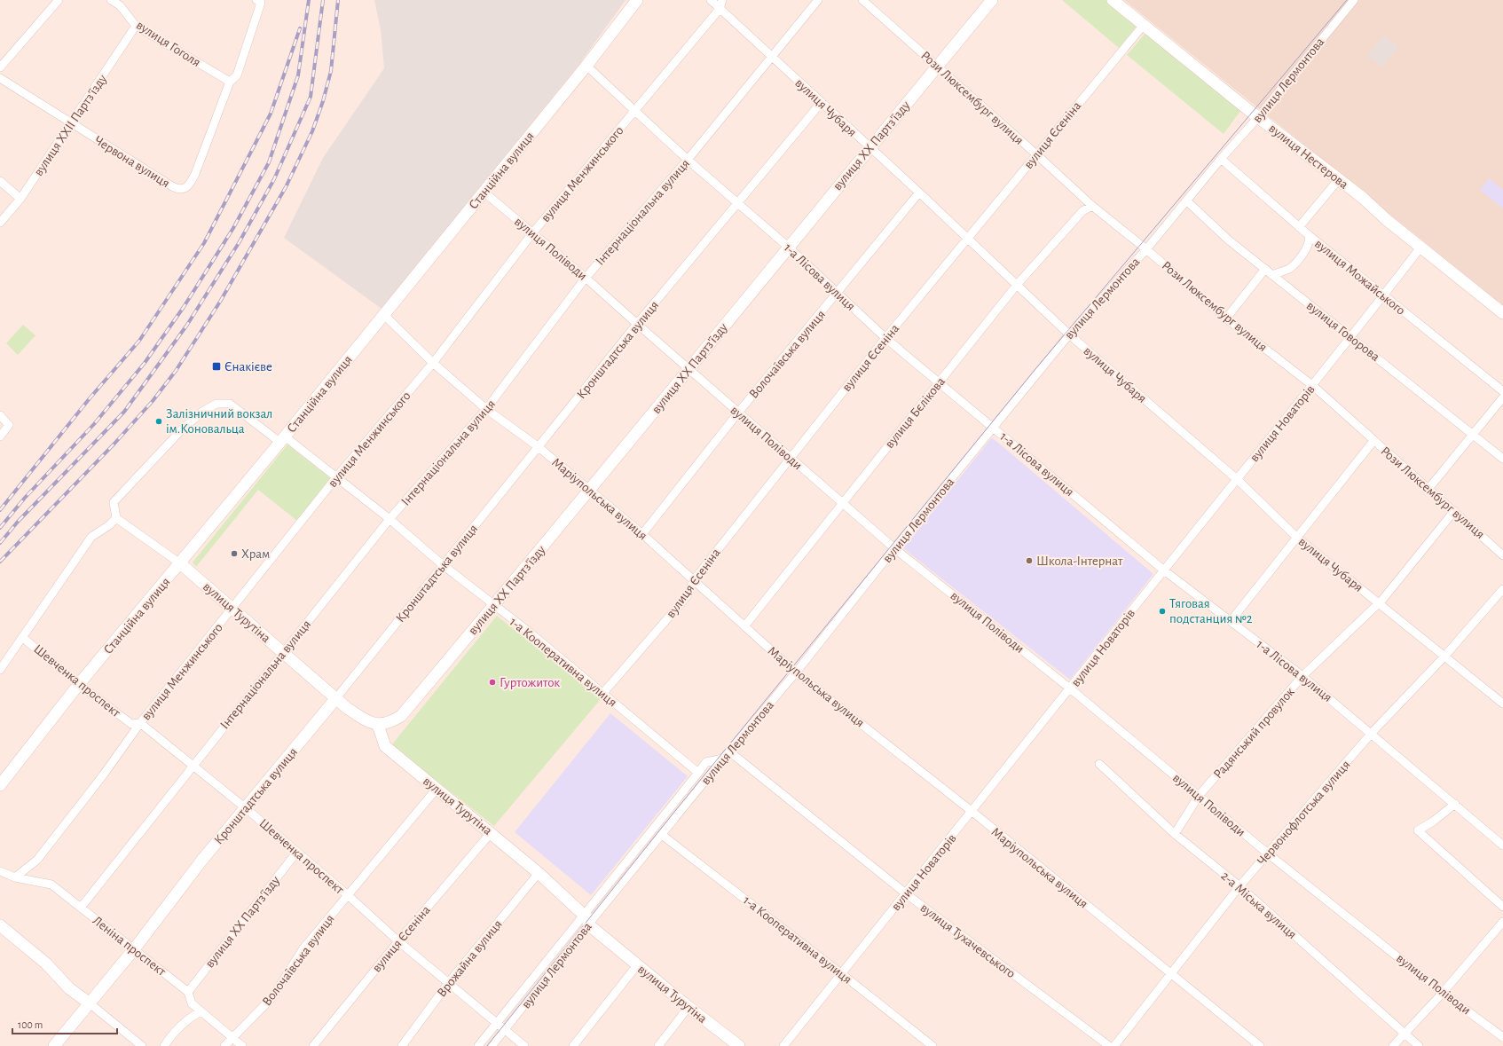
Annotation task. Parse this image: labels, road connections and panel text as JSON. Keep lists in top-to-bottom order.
{
  "streets": {
    "street": [
      "вулиця Гоголя",
      "вулиця Лермонтова",
      "Рози Люксембург вулиця",
      "вулиця Чубаря",
      "вулиця XXII Партз'їзду",
      "вулиця Єсеніна",
      "вулиця XX Партз'їзду",
      "вулиця Нестерова",
      "Червона вулиця",
      "Станційна вулиця",
      "вулиця Менжинського",
      "Інтернаціональна вулиця",
      "вулиця Поліводи",
      "1-а Лісова вулиця",
      "вулиця Можайського",
      "вулиця Говорова",
      "Кронштадтська вулиця",
      "Волочаївська вулиця",
      "вулиця Бєлікова",
      "вулиця Новаторів",
      "Маріупольська вулиця",
      "вулиця Турутіна",
      "1-а Кооперативна вулиця",
      "Шевченка проспект",
      "Радянський провулок",
      "Червонофлотська вулиця",
      "2-а Міська вулиця",
      "вулиця Тухачевського",
      "Леніна проспект",
      "Врожайна вулиця"
    ]
  },
  "crossings": [
    ["вулиця Гоголя", "вулиця XXII Партз'їзду"],
    ["вулиця Гоголя", "Червона вулиця"],
    ["вулиця Лермонтова", "Рози Люксембург вулиця"],
    ["вулиця Лермонтова", "вулиця Чубаря"],
    ["вулиця Лермонтова", "вулиця Нестерова"],
    ["вулиця Лермонтова", "вулиця Поліводи"],
    ["вулиця Лермонтова", "1-а Лісова вулиця"],
    ["вулиця Лермонтова", "вулиця Можайського"],
    ["вулиця Лермонтова", "вулиця Говорова"],
    ["вулиця Лермонтова", "Маріупольська вулиця"],
    ["вулиця Лермонтова", "вулиця Турутіна"],
    ["вулиця Лермонтова", "1-а Кооперативна вулиця"],
    ["вулиця Лермонтова", "Шевченка проспект"],
    ["вулиця Лермонтова", "вулиця Тухачевського"],
    ["Рози Люксембург вулиця", "вулиця Єсеніна"],
    ["Рози Люксембург вулиця", "вулиця XX Партз'їзду"],
    ["Рози Люксембург вулиця", "вулиця Бєлікова"],
    ["Рози Люксембург вулиця", "вулиця Новаторів"],
    ["Рози Люксембург вулиця", "Радянський провулок"],
    ["вулиця Чубаря", "вулиця Єсеніна"],
    ["вулиця Чубаря", "вулиця XX Партз'їзду"],
    ["вулиця Чубаря", "вулиця Менжинського"],
    ["вулиця Чубаря", "Інтернаціональна вулиця"],
    ["вулиця Чубаря", "Кронштадтська вулиця"],
    ["вулиця Чубаря", "Волочаївська вулиця"],
    ["вулиця Чубаря", "вулиця Бєлікова"],
    ["вулиця Чубаря", "вулиця Новаторів"],
    ["вулиця Чубаря", "Радянський провулок"],
    ["вулиця Чубаря", "Червонофлотська вулиця"],
    ["вулиця XXII Партз'їзду", "Червона вулиця"],
    ["вулиця Єсеніна", "вулиця Нестерова"],
    ["вулиця Єсеніна", "вулиця Поліводи"],
    ["вулиця Єсеніна", "1-а Лісова вулиця"],
    ["вулиця Єсеніна", "Маріупольська вулиця"],
    ["вулиця Єсеніна", "вулиця Турутіна"],
    ["вулиця Єсеніна", "1-а Кооперативна вулиця"],
    ["вулиця Єсеніна", "Шевченка проспект"],
    ["вулиця XX Партз'їзду", "вулиця Поліводи"],
    ["вулиця XX Партз'їзду", "1-а Лісова вулиця"],
    ["вулиця XX Партз'їзду", "Маріупольська вулиця"],
    ["вулиця XX Партз'їзду", "вулиця Турутіна"],
    ["вулиця XX Партз'їзду", "1-а Кооперативна вулиця"],
    ["вулиця XX Партз'їзду", "Шевченка проспект"],
    ["вулиця XX Партз'їзду", "Леніна проспект"],
    ["вулиця Нестерова", "вулиця Новаторів"],
    ["Станційна вулиця", "вулиця Поліводи"],
    ["Станційна вулиця", "1-а Лісова вулиця"],
    ["Станційна вулиця", "Маріупольська вулиця"],
    ["Станційна вулиця", "вулиця Турутіна"],
    ["Станційна вулиця", "1-а Кооперативна вулиця"],
    ["Станційна вулиця", "Шевченка проспект"],
    ["вулиця Менжинського", "вулиця Поліводи"],
    ["вулиця Менжинського", "1-а Лісова вулиця"],
    ["вулиця Менжинського", "Маріупольська вулиця"],
    ["вулиця Менжинського", "вулиця Турутіна"],
    ["вулиця Менжинського", "1-а Кооперативна вулиця"],
    ["вулиця Менжинського", "Шевченка проспект"],
    ["вулиця Менжинського", "Леніна проспект"],
    ["Інтернаціональна вулиця", "вулиця Поліводи"],
    ["Інтернаціональна вулиця", "1-а Лісова вулиця"],
    ["Інтернаціональна вулиця", "Маріупольська вулиця"],
    ["Інтернаціональна вулиця", "вулиця Турутіна"],
    ["Інтернаціональна вулиця", "1-а Кооперативна вулиця"],
    ["Інтернаціональна вулиця", "Шевченка проспект"],
    ["Інтернаціональна вулиця", "Леніна проспект"],
    ["вулиця Поліводи", "Кронштадтська вулиця"],
    ["вулиця Поліводи", "Волочаївська вулиця"],
    ["вулиця Поліводи", "вулиця Бєлікова"],
    ["вулиця Поліводи", "вулиця Новаторів"],
    ["вулиця Поліводи", "Радянський провулок"],
    ["вулиця Поліводи", "Червонофлотська вулиця"],
    ["1-а Лісова вулиця", "Кронштадтська вулиця"],
    ["1-а Лісова вулиця", "Волочаївська вулиця"],
    ["1-а Лісова вулиця", "вулиця Бєлікова"],
    ["1-а Лісова вулиця", "вулиця Новаторів"],
    ["1-а Лісова вулиця", "Радянський провулок"],
    ["1-а Лісова вулиця", "Червонофлотська вулиця"],
    ["вулиця Можайського", "вулиця Новаторів"],
    ["вулиця Говорова", "вулиця Новаторів"],
    ["Кронштадтська вулиця", "Маріупольська вулиця"],
    ["Кронштадтська вулиця", "вулиця Турутіна"],
    ["Кронштадтська вулиця", "1-а Кооперативна вулиця"],
    ["Кронштадтська вулиця", "Шевченка проспект"],
    ["Кронштадтська вулиця", "Леніна проспект"],
    ["Волочаївська вулиця", "Маріупольська вулиця"],
    ["Волочаївська вулиця", "вулиця Турутіна"],
    ["Волочаївська вулиця", "Шевченка проспект"],
    ["Волочаївська вулиця", "Леніна проспект"],
    ["вулиця Бєлікова", "Маріупольська вулиця"],
    ["вулиця Новаторів", "Маріупольська вулиця"],
    ["вулиця Новаторів", "1-а Кооперативна вулиця"],
    ["вулиця Новаторів", "вулиця Тухачевського"],
    ["Маріупольська вулиця", "Червонофлотська вулиця"],
    ["вулиця Турутіна", "Врожайна вулиця"],
    ["Шевченка проспект", "Врожайна вулиця"],
    ["Радянський провулок", "2-а Міська вулиця"],
    ["Червонофлотська вулиця", "2-а Міська вулиця"]
  ],
  "places": {
    "transit": ["Єнакієве"],
    "other": [
      "Залізничний вокзал ім.Коновальца",
      "Храм",
      "Школа-Інтернат",
      "Тяговая подстанция №2",
      "Гуртожиток"
    ]
  },
  "scale_bar": "100 m"
}
